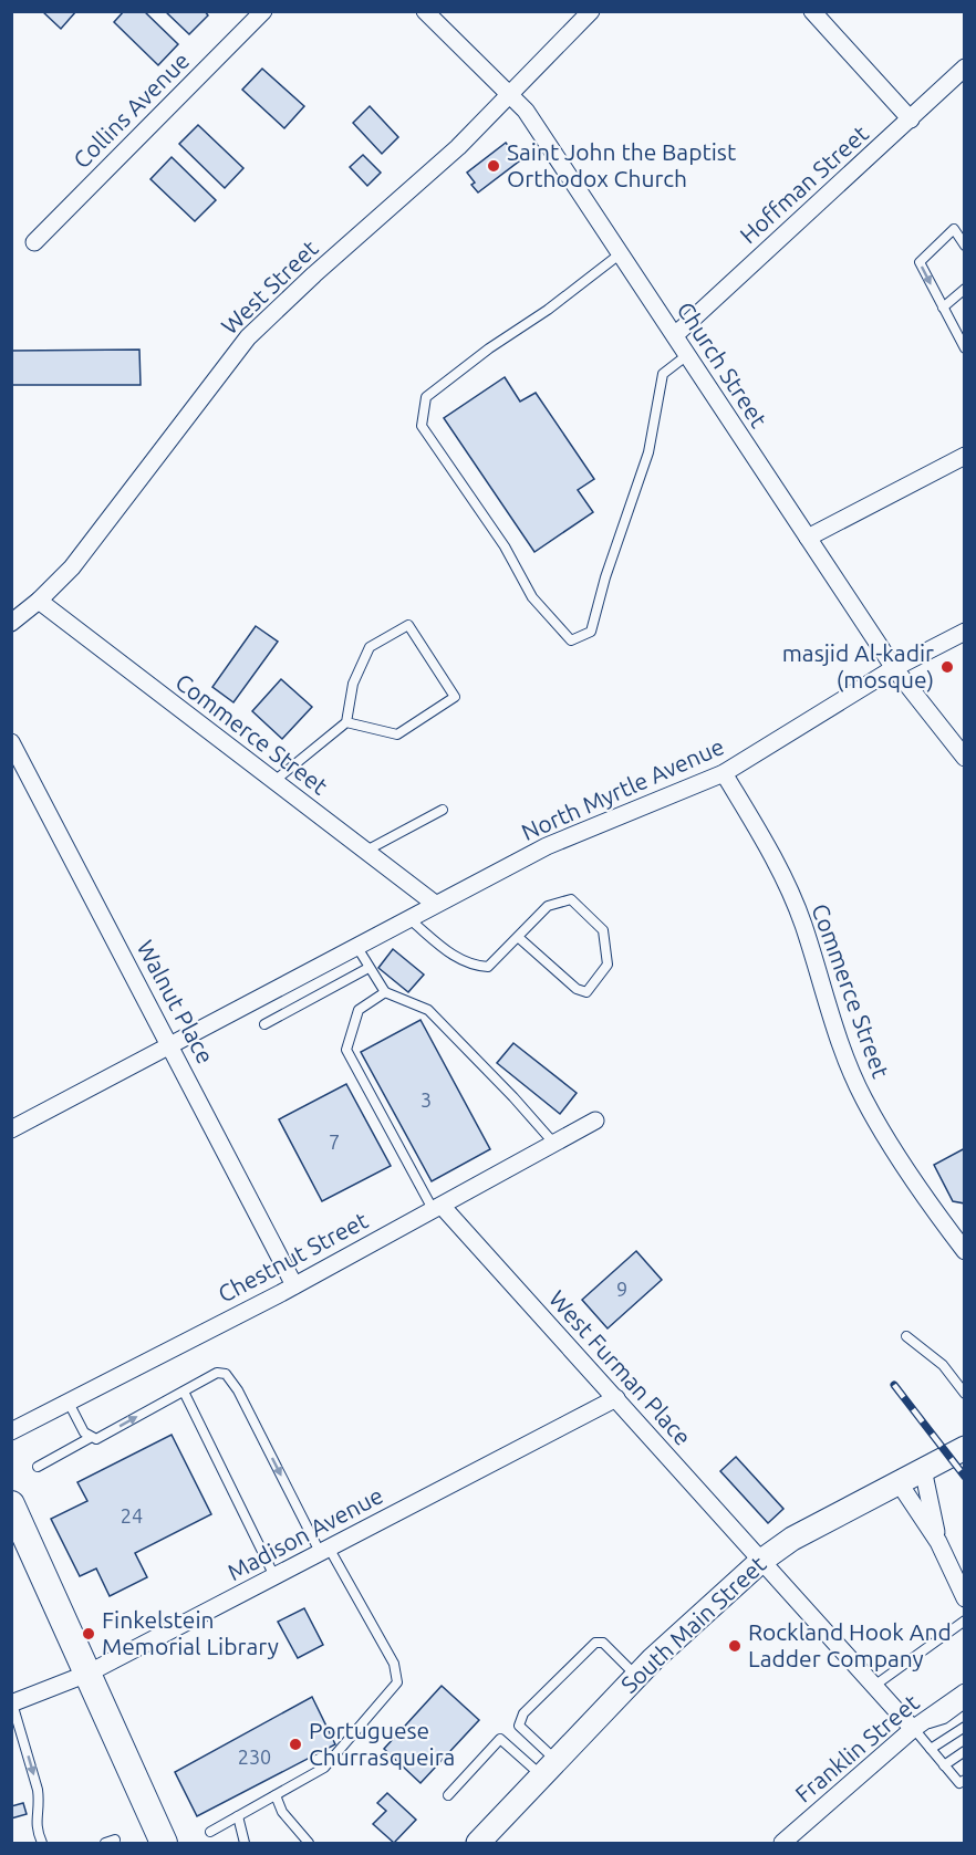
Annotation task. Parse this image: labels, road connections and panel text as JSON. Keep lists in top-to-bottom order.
{
  "streets": {
    "main road": ["South Main Street"],
    "street": [
      "Collins Avenue",
      "Hoffman Street",
      "West Street",
      "Church Street",
      "Commerce Street",
      "North Myrtle Avenue",
      "Walnut Place",
      "Chestnut Street",
      "West Furman Place",
      "Madison Avenue",
      "Franklin Street"
    ]
  },
  "crossings": [
    ["Hoffman Street", "Church Street"],
    ["West Street", "Church Street"],
    ["West Street", "Commerce Street"],
    ["Church Street", "North Myrtle Avenue"],
    ["Commerce Street", "North Myrtle Avenue"],
    ["North Myrtle Avenue", "Walnut Place"],
    ["Walnut Place", "Chestnut Street"],
    ["Chestnut Street", "West Furman Place"],
    ["West Furman Place", "Madison Avenue"],
    ["West Furman Place", "South Main Street"],
    ["West Furman Place", "Franklin Street"]
  ],
  "places": [
    "Saint John the Baptist Orthodox Church",
    "masjid Al-kadir (mosque)",
    "Finkelstein Memorial Library",
    "Rockland Hook And Ladder Company",
    "Portuguese Churrasqueira"
  ],
  "house_numbers": [
    "3",
    "7",
    "9",
    "24",
    "230"
  ]
}
